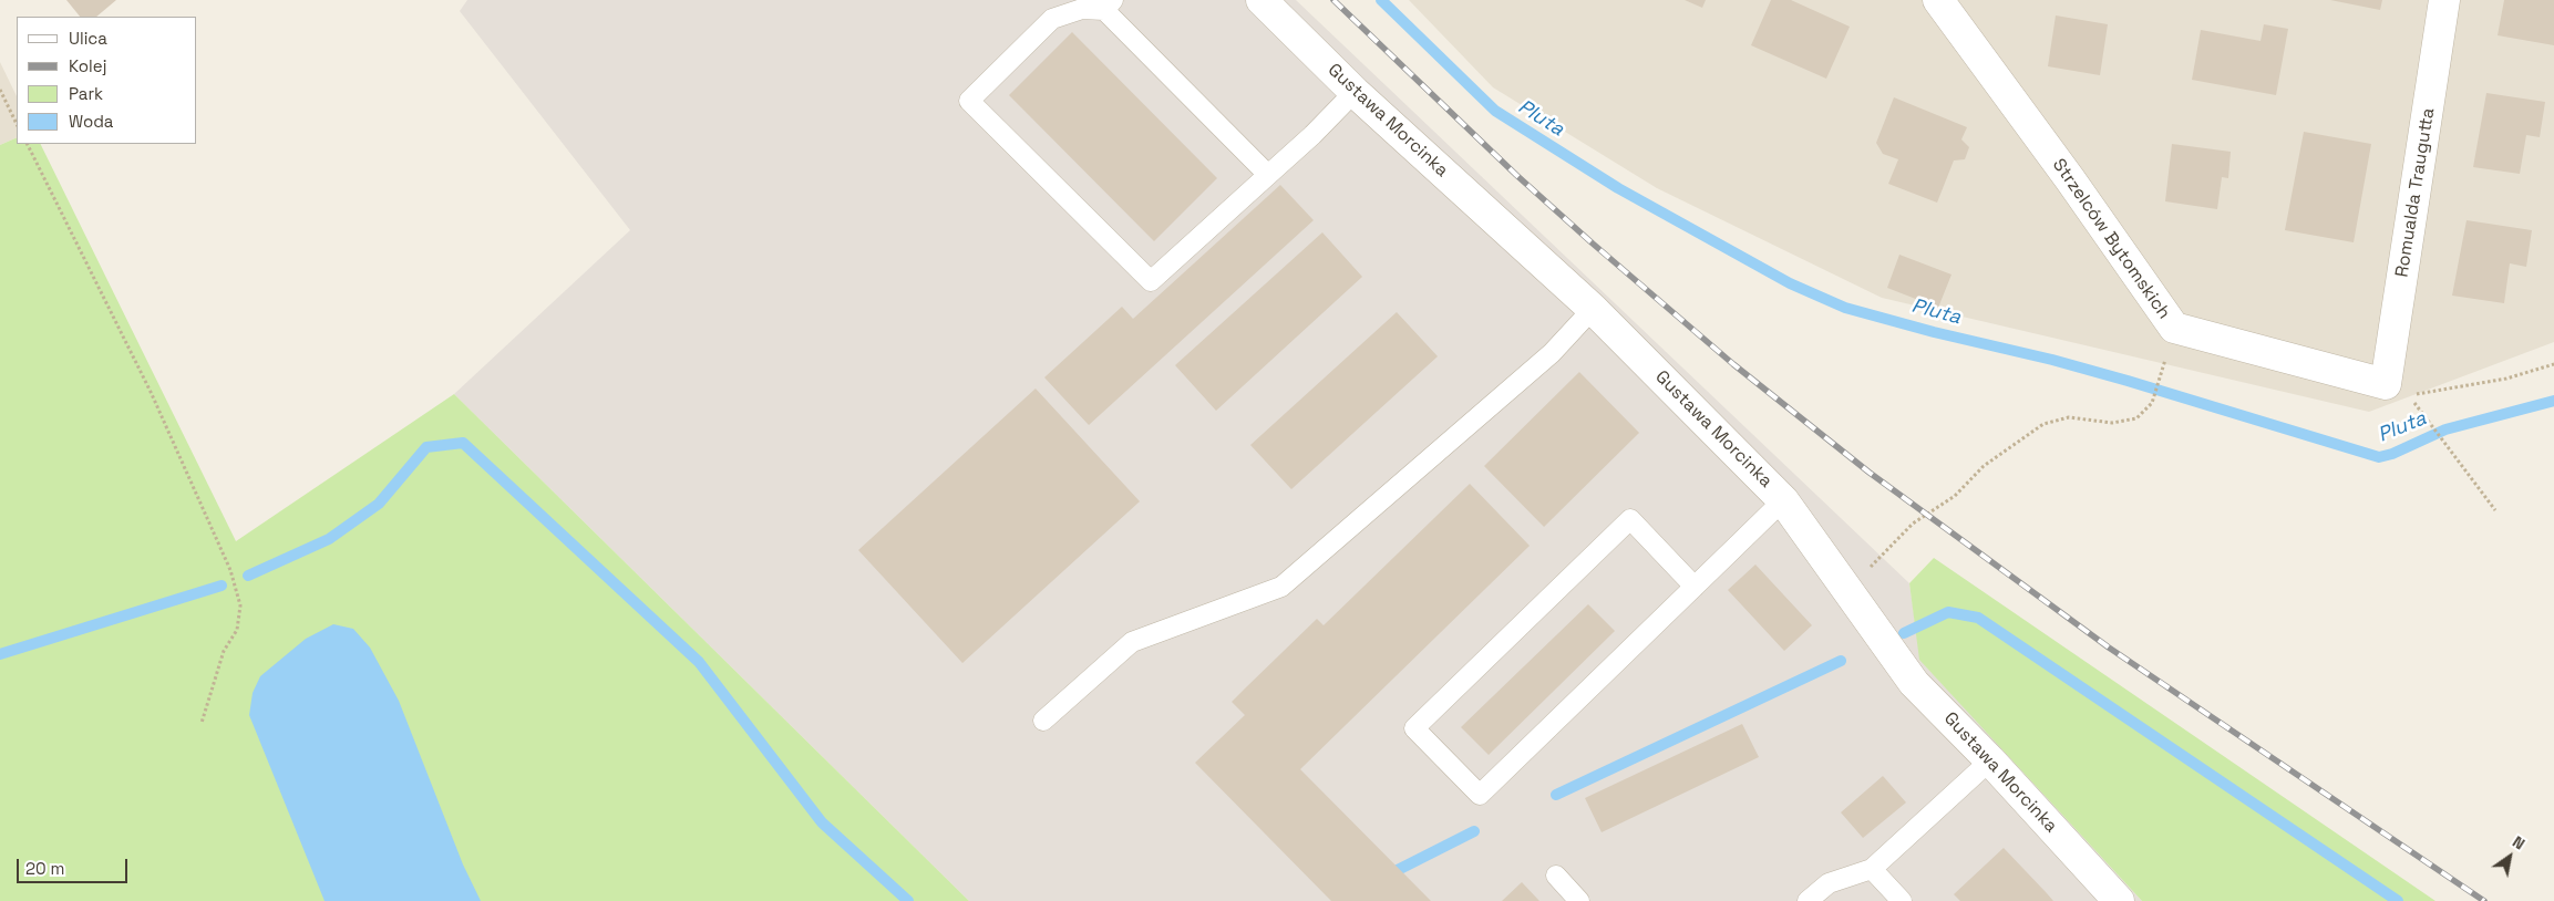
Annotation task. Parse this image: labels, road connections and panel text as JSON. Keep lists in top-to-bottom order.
{
  "streets": {
    "street": ["Gustawa Morcinka", "Romualda Traugutta", "Strzelców Bytomskich"]
  },
  "crossings": [
    ["Romualda Traugutta", "Strzelców Bytomskich"]
  ],
  "water": ["Pluta"],
  "legend": [
    "Ulica",
    "Kolej",
    "Park",
    "Woda"
  ],
  "scale_bar": "20 m",
  "north": "top right"
}
